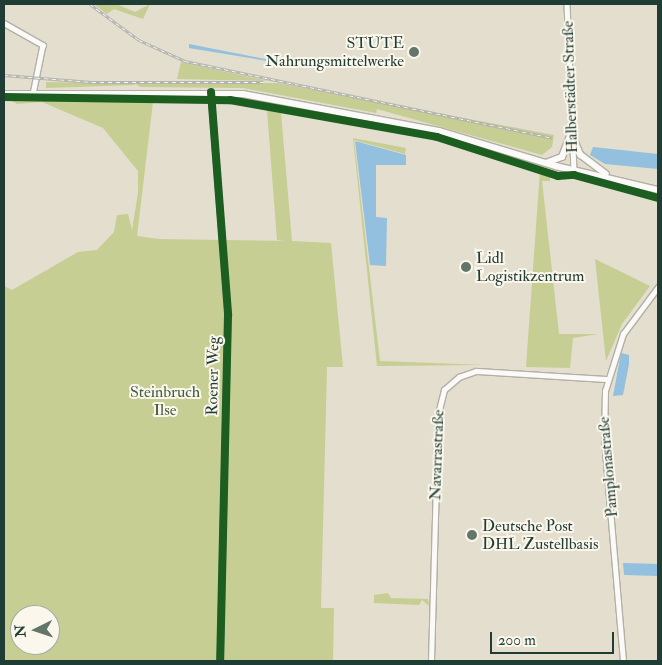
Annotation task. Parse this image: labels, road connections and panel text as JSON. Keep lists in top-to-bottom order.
{
  "streets": {
    "street": [
      "Halberstädter Straße",
      "Roener Weg",
      "Navarrastraße",
      "Pamplonastraße"
    ]
  },
  "crossings": [
    ["Navarrastraße", "Pamplonastraße"]
  ],
  "parks": ["Steinbruch Ilse"],
  "places": ["STUTE Nahrungsmittelwerke", "Lidl Logistikzentrum", "Deutsche Post DHL Zustellbasis"],
  "scale_bar": "200 m",
  "north": "left"
}
